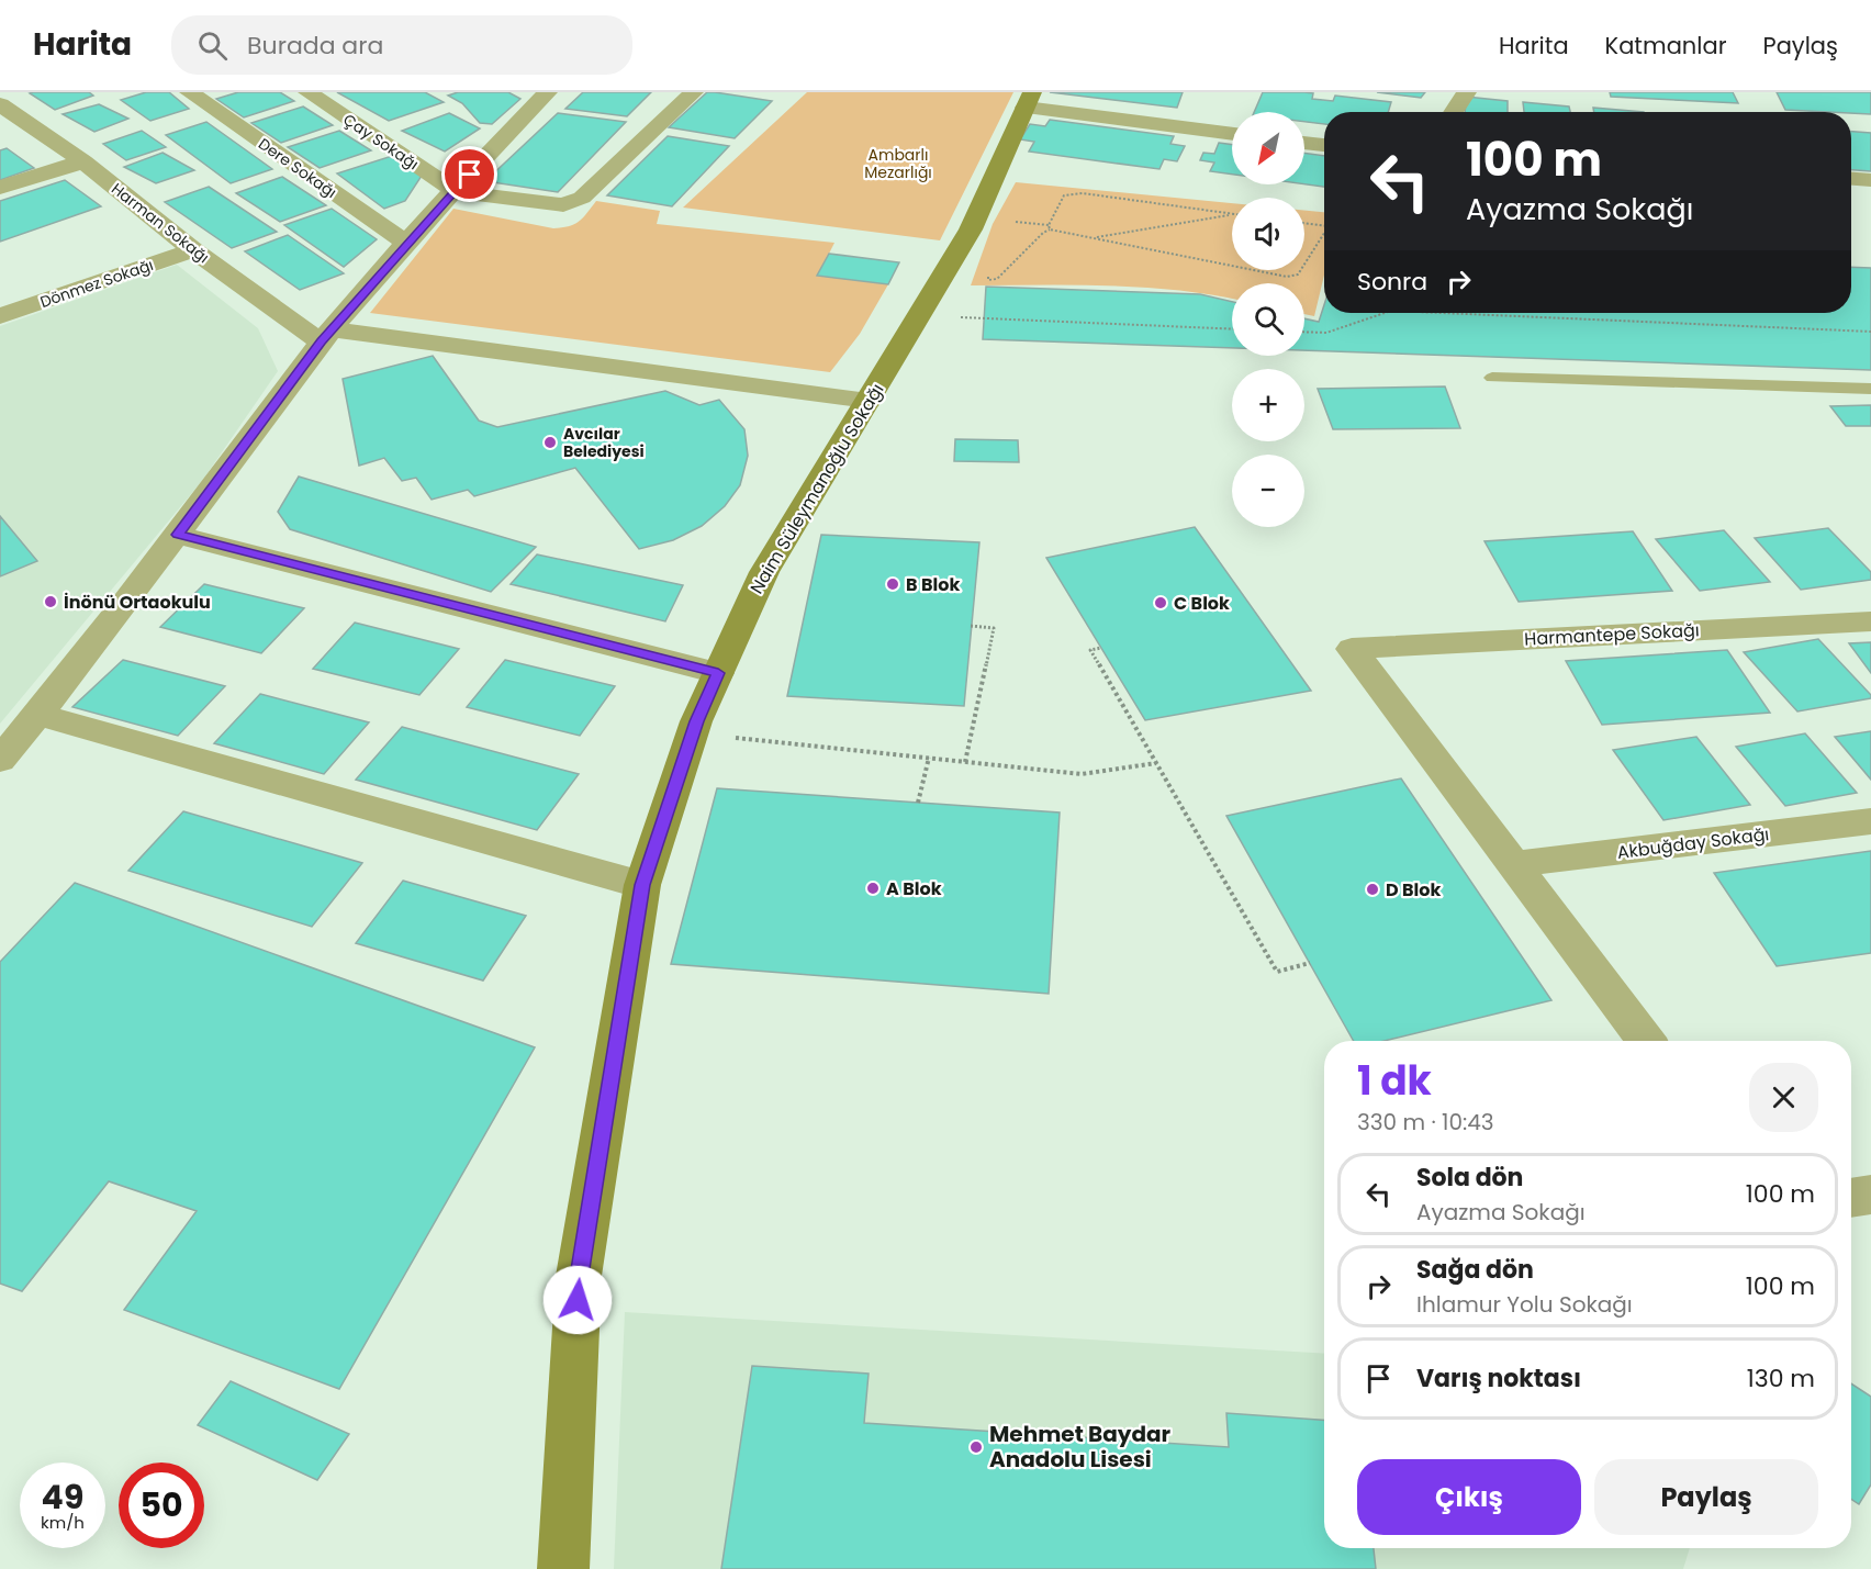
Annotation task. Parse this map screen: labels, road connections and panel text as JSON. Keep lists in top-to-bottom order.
{
  "streets": {
    "main road": ["Naim Süleymanoğlu Sokağı"],
    "street": [
      "Çay Sokağı",
      "Dere Sokağı",
      "Harman Sokağı",
      "Dönmez Sokağı",
      "Harmantepe Sokağı",
      "Akbuğday Sokağı"
    ]
  },
  "crossings": [
    ["Harman Sokağı", "Dönmez Sokağı"],
    ["Harmantepe Sokağı", "Akbuğday Sokağı"]
  ],
  "parks": ["Ambarlı Mezarlığı"],
  "places": [
    "Avcılar Belediyesi",
    "B Blok",
    "İnönü Ortaokulu",
    "C Blok",
    "A Blok",
    "D Blok",
    "Mehmet Baydar Anadolu Lisesi"
  ],
  "north": "bottom left",
  "page": {
    "header": "Harita",
    "search": "Burada ara",
    "nav": ["Harita", "Katmanlar", "Paylaş"],
    "map_buttons": ["+", "−"],
    "turn": ["100 m", "Ayazma Sokağı"],
    "then": "Sonra",
    "heading": ["1 dk", "330 m · 10:43"],
    "list": [
      {
        "name": "Sola dön",
        "note": "Ayazma Sokağı",
        "value": "100 m"
      },
      {
        "name": "Sağa dön",
        "note": "Ihlamur Yolu Sokağı",
        "value": "100 m"
      },
      {
        "name": "Varış noktası",
        "value": "130 m"
      }
    ],
    "buttons": ["Çıkış", "Paylaş"],
    "speed": "49 km/h",
    "limit": "50"
  }
}
